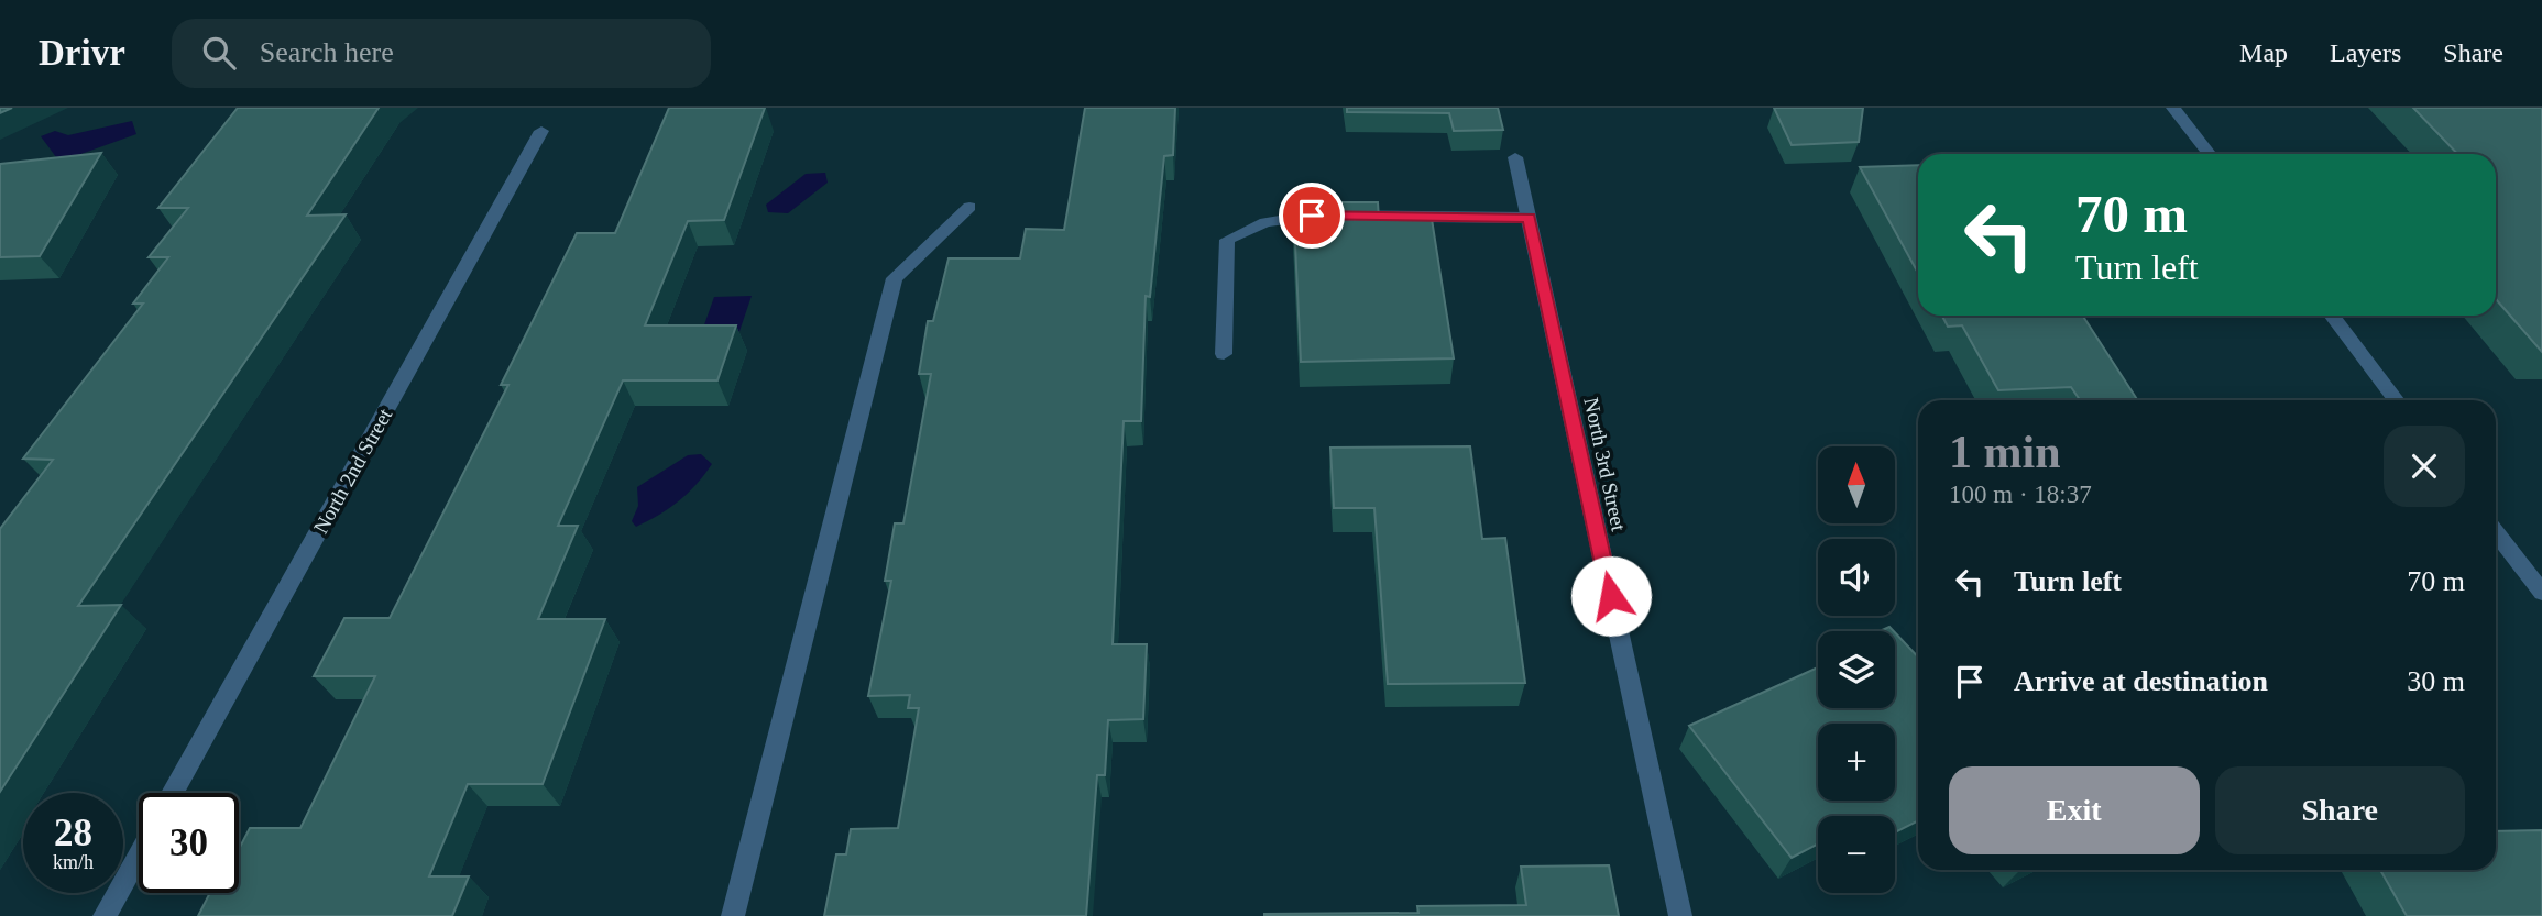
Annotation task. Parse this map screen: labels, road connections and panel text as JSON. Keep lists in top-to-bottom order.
{
  "streets": {
    "street": ["North 3rd Street", "North 2nd Street"]
  },
  "north": "top",
  "page": {
    "header": "Drivr",
    "search": "Search here",
    "nav": ["Map", "Layers", "Share"],
    "turn": ["70 m", "Turn left"],
    "heading": ["1 min", "100 m · 18:37"],
    "map_buttons": ["+", "−"],
    "list": [
      {
        "name": "Turn left",
        "value": "70 m"
      },
      {
        "name": "Arrive at destination",
        "value": "30 m"
      }
    ],
    "buttons": ["Exit", "Share"],
    "speed": "28 km/h",
    "limit": "30"
  }
}
